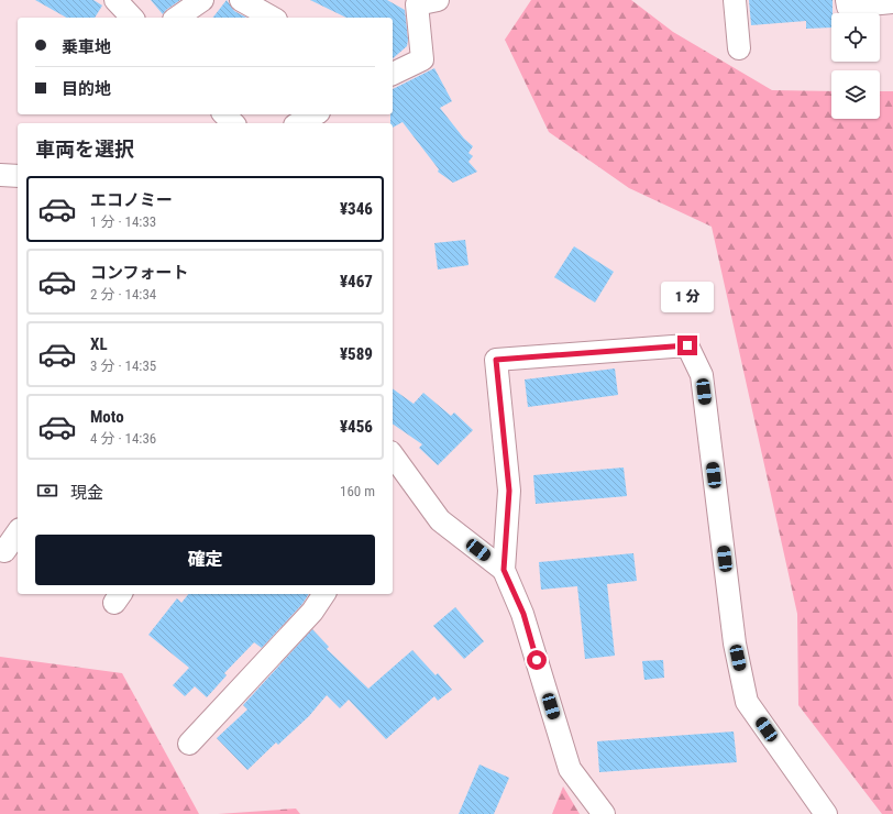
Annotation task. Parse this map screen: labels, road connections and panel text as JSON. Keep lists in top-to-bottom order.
{
  "page": {
    "banner": ["乗車地", "目的地"],
    "heading": "車両を選択",
    "list": [
      {
        "name": "エコノミー",
        "note": "1 分 · 14:33",
        "value": "¥346"
      },
      {
        "name": "コンフォート",
        "note": "2 分 · 14:34",
        "value": "¥467"
      },
      {
        "name": "XL",
        "note": "3 分 · 14:35",
        "value": "¥589"
      },
      {
        "name": "Moto",
        "note": "4 分 · 14:36",
        "value": "¥456"
      }
    ],
    "bubble": "1 分",
    "pay": ["現金", "160 m"],
    "buttons": "確定"
  }
}
